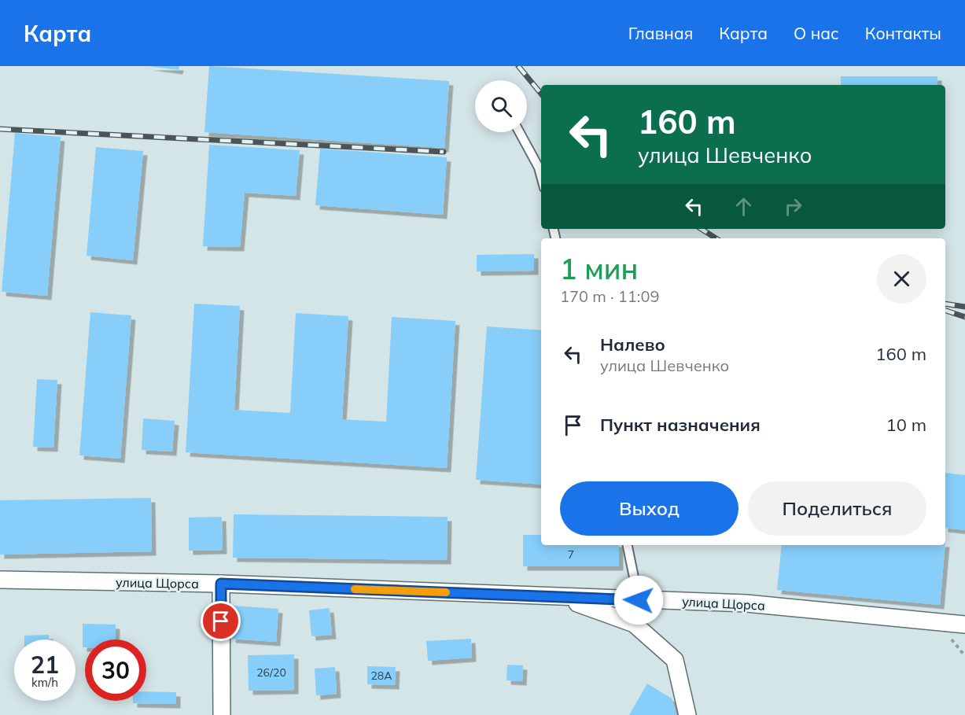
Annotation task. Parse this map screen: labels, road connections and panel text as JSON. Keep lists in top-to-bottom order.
{
  "streets": {
    "street": ["улица Щорса"]
  },
  "house_numbers": ["7", "26/20", "28А"],
  "page": {
    "header": "Карта",
    "nav": [
      "Главная",
      "Карта",
      "О нас",
      "Контакты"
    ],
    "turn": ["160 m", "улица Шевченко"],
    "heading": ["1 мин", "170 m · 11:09"],
    "list": [
      {
        "name": "Налево",
        "note": "улица Шевченко",
        "value": "160 m"
      },
      {
        "name": "Пункт назначения",
        "value": "10 m"
      }
    ],
    "buttons": ["Выход", "Поделиться"],
    "speed": "21 km/h",
    "limit": "30"
  }
}
